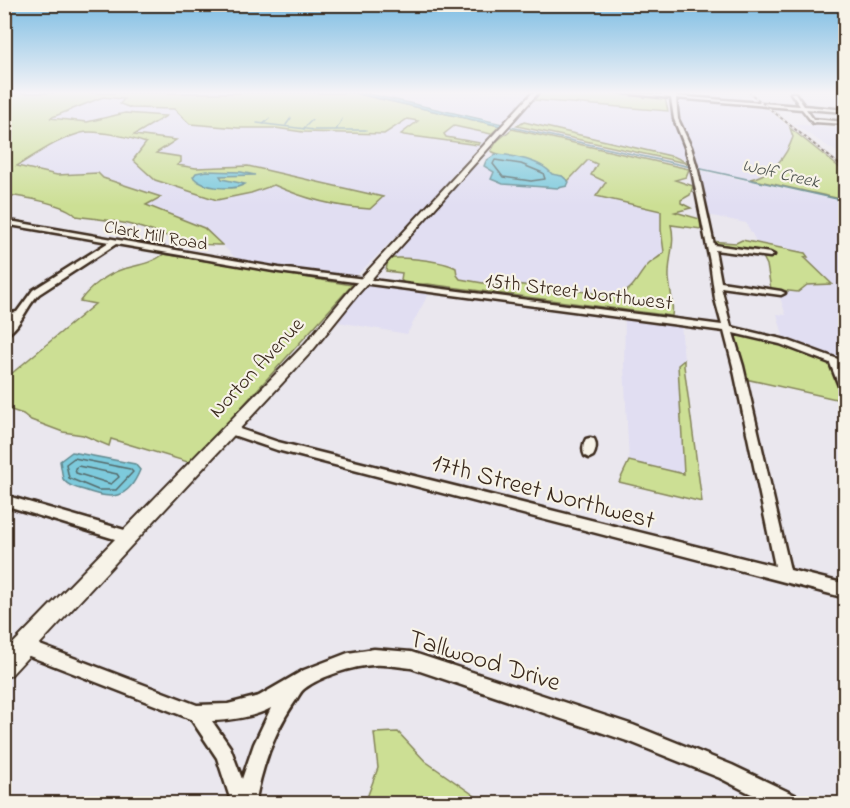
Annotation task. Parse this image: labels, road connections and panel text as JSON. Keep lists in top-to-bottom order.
{
  "streets": {
    "main road": ["Norton Avenue"],
    "street": [
      "Clark Mill Road",
      "15th Street Northwest",
      "17th Street Northwest",
      "Tallwood Drive"
    ]
  },
  "crossings": [
    ["Clark Mill Road", "15th Street Northwest"],
    ["15th Street Northwest", "Norton Avenue"],
    ["Norton Avenue", "17th Street Northwest"],
    ["Norton Avenue", "Tallwood Drive"]
  ],
  "water": ["Wolf Creek"]
}
